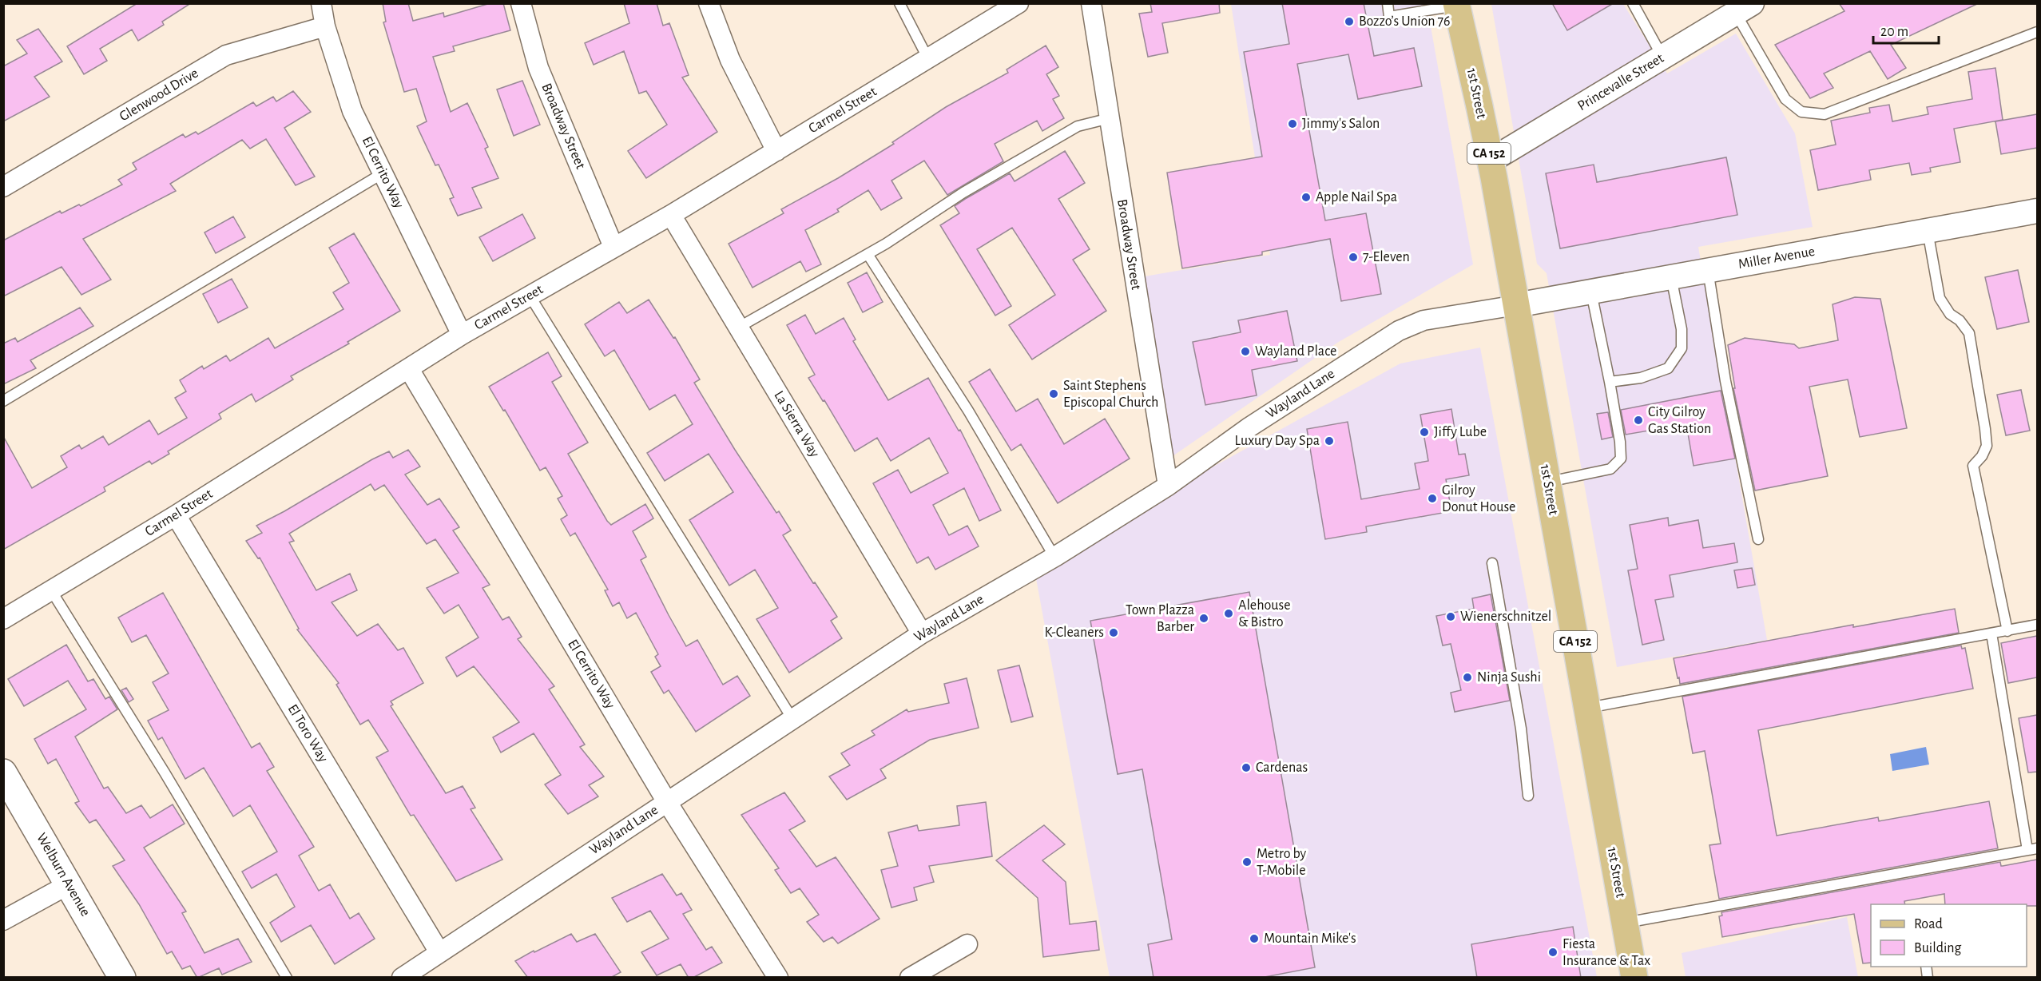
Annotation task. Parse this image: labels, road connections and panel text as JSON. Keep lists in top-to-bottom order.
{
  "streets": {
    "main road": ["1st Street", "CA 152", "Welburn Avenue"],
    "street": [
      "Princevalle Street",
      "Glenwood Drive",
      "Carmel Street",
      "Broadway Street",
      "El Cerrito Way",
      "Miller Avenue",
      "Wayland Lane",
      "La Sierra Way",
      "El Toro Way"
    ]
  },
  "crossings": [
    ["Princevalle Street", "1st Street"],
    ["1st Street", "Miller Avenue"],
    ["1st Street", "Wayland Lane"],
    ["Glenwood Drive", "El Cerrito Way"],
    ["Carmel Street", "Broadway Street"],
    ["Carmel Street", "El Cerrito Way"],
    ["Carmel Street", "La Sierra Way"],
    ["Carmel Street", "El Toro Way"],
    ["Broadway Street", "Wayland Lane"],
    ["El Cerrito Way", "Wayland Lane"],
    ["Miller Avenue", "Wayland Lane"],
    ["Wayland Lane", "La Sierra Way"],
    ["Wayland Lane", "El Toro Way"]
  ],
  "places": [
    "Bozzo’s Union 76",
    "Jimmy's Salon",
    "Apple Nail Spa",
    "7-Eleven",
    "Wayland Place",
    "Saint Stephens Episcopal Church",
    "City Gilroy Gas Station",
    "Jiffy Lube",
    "Luxury Day Spa",
    "Gilroy Donut House",
    "Alehouse & Bistro",
    "Wienerschnitzel",
    "Town Plazza Barber",
    "K-Cleaners",
    "Ninja Sushi",
    "Cardenas",
    "Metro by T-Mobile",
    "Mountain Mike's",
    "Fiesta Insurance & Tax"
  ],
  "legend": ["Road", "Building"],
  "scale_bar": "20 m"
}
